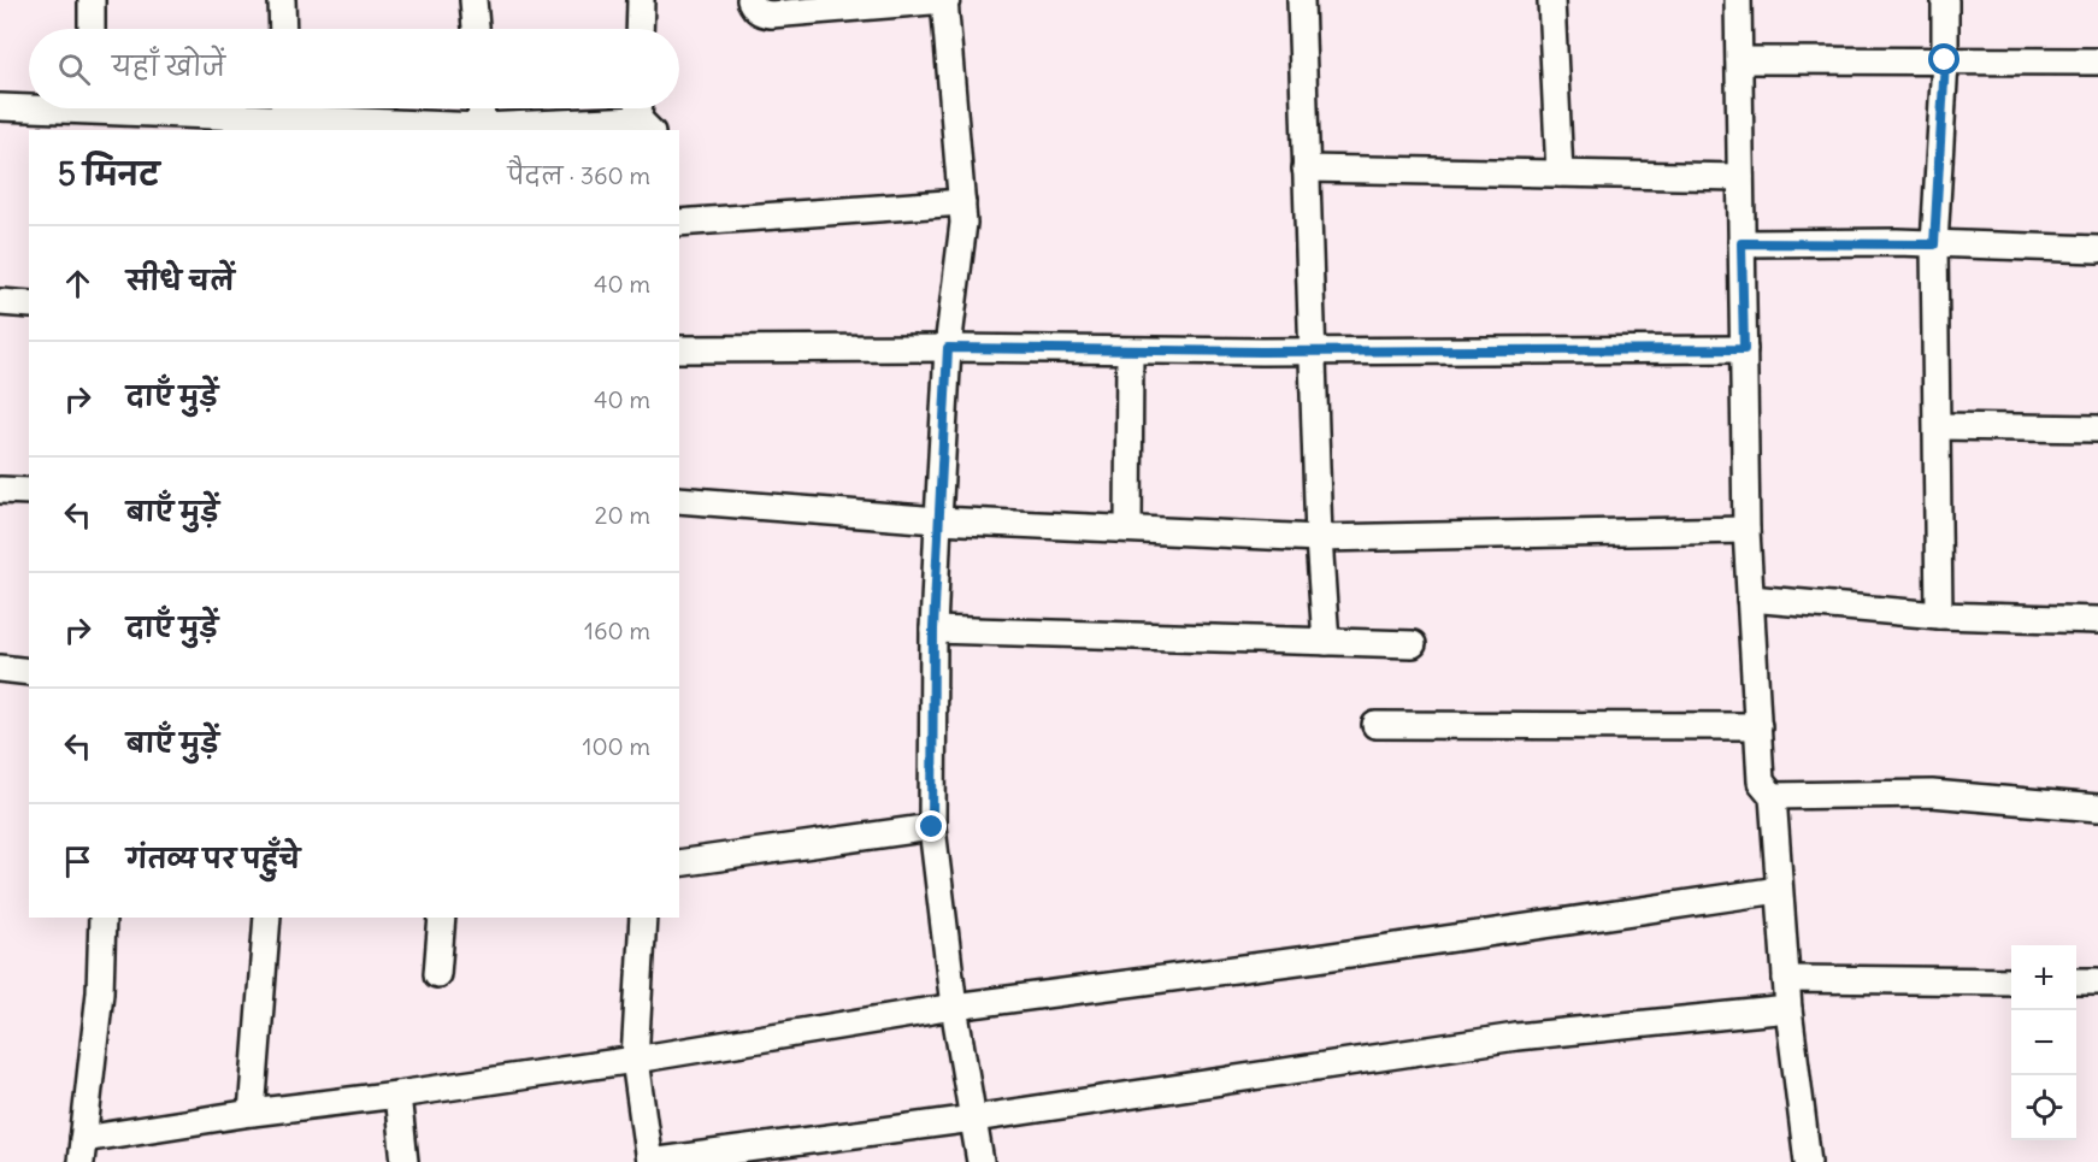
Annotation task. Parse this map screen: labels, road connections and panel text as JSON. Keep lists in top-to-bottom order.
{
  "page": {
    "search": "यहाँ खोजें",
    "heading": ["5 मिनट", "पैदल · 360 m"],
    "list": [
      ["सीधे चलें", "40 m"],
      ["दाएँ मुड़ें", "40 m"],
      ["बाएँ मुड़ें", "20 m"],
      ["दाएँ मुड़ें", "160 m"],
      ["बाएँ मुड़ें", "100 m"],
      "गंतव्य पर पहुँचे"
    ],
    "map_buttons": ["+", "−"]
  }
}
